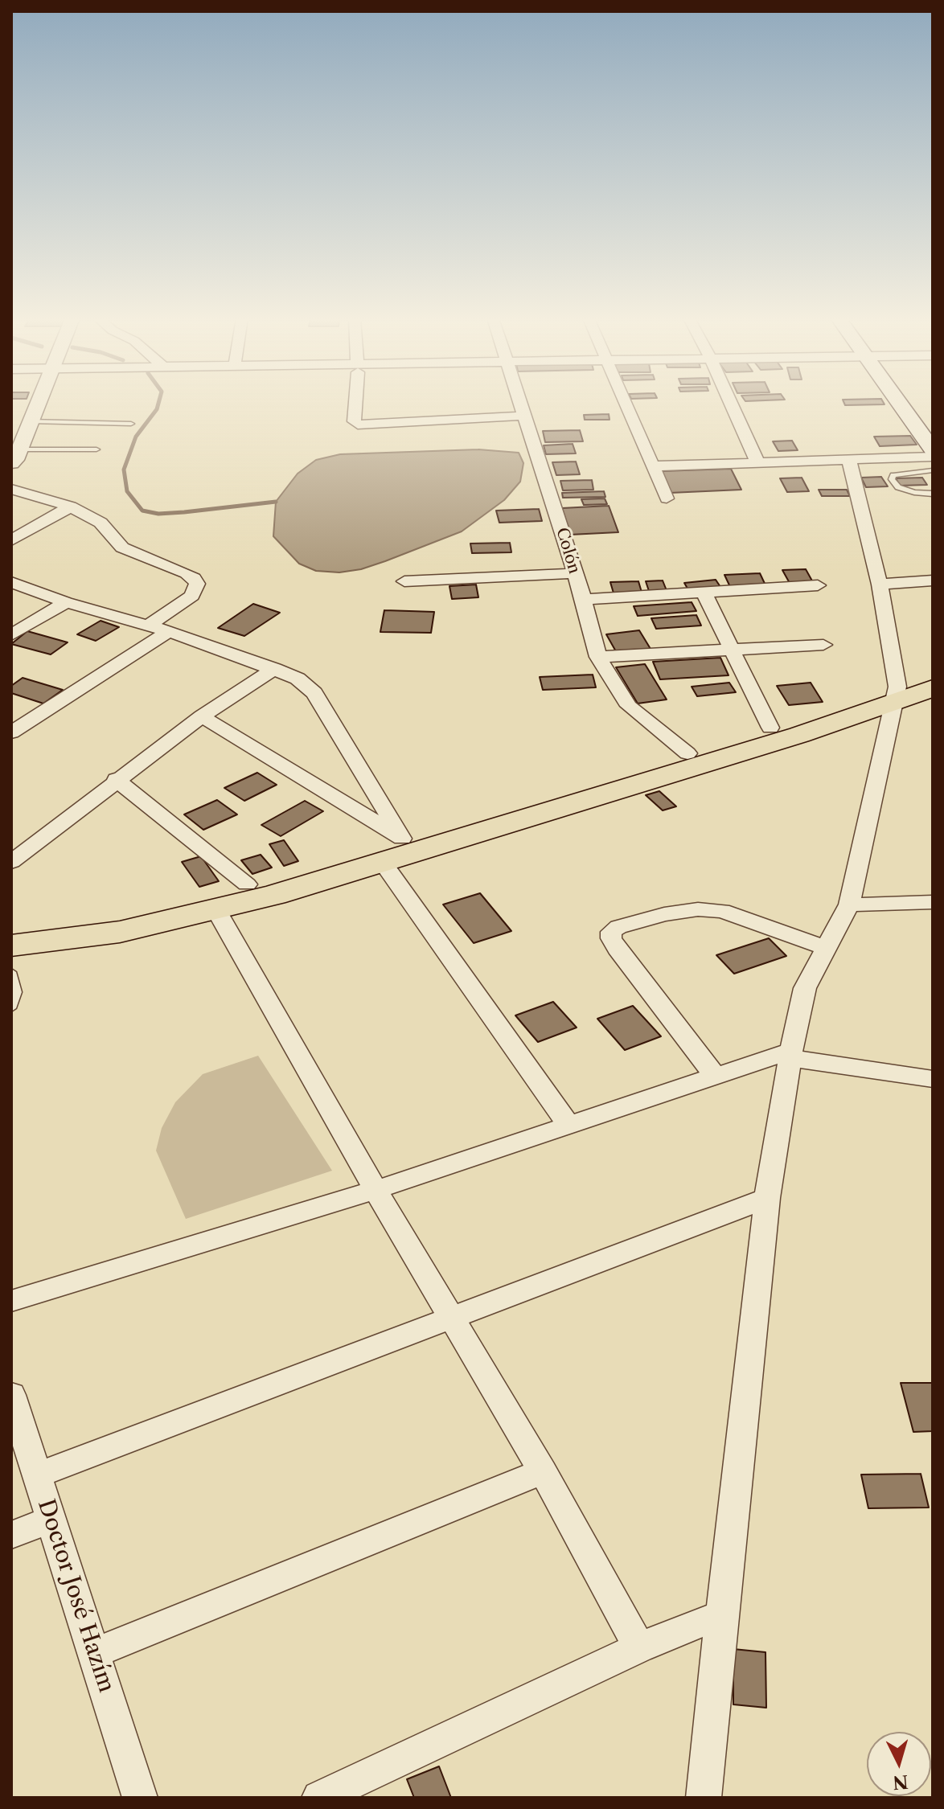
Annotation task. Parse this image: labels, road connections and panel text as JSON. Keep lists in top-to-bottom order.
{
  "streets": {
    "street": ["Colón", "Doctor José Hazím"]
  },
  "north": "bottom"
}
